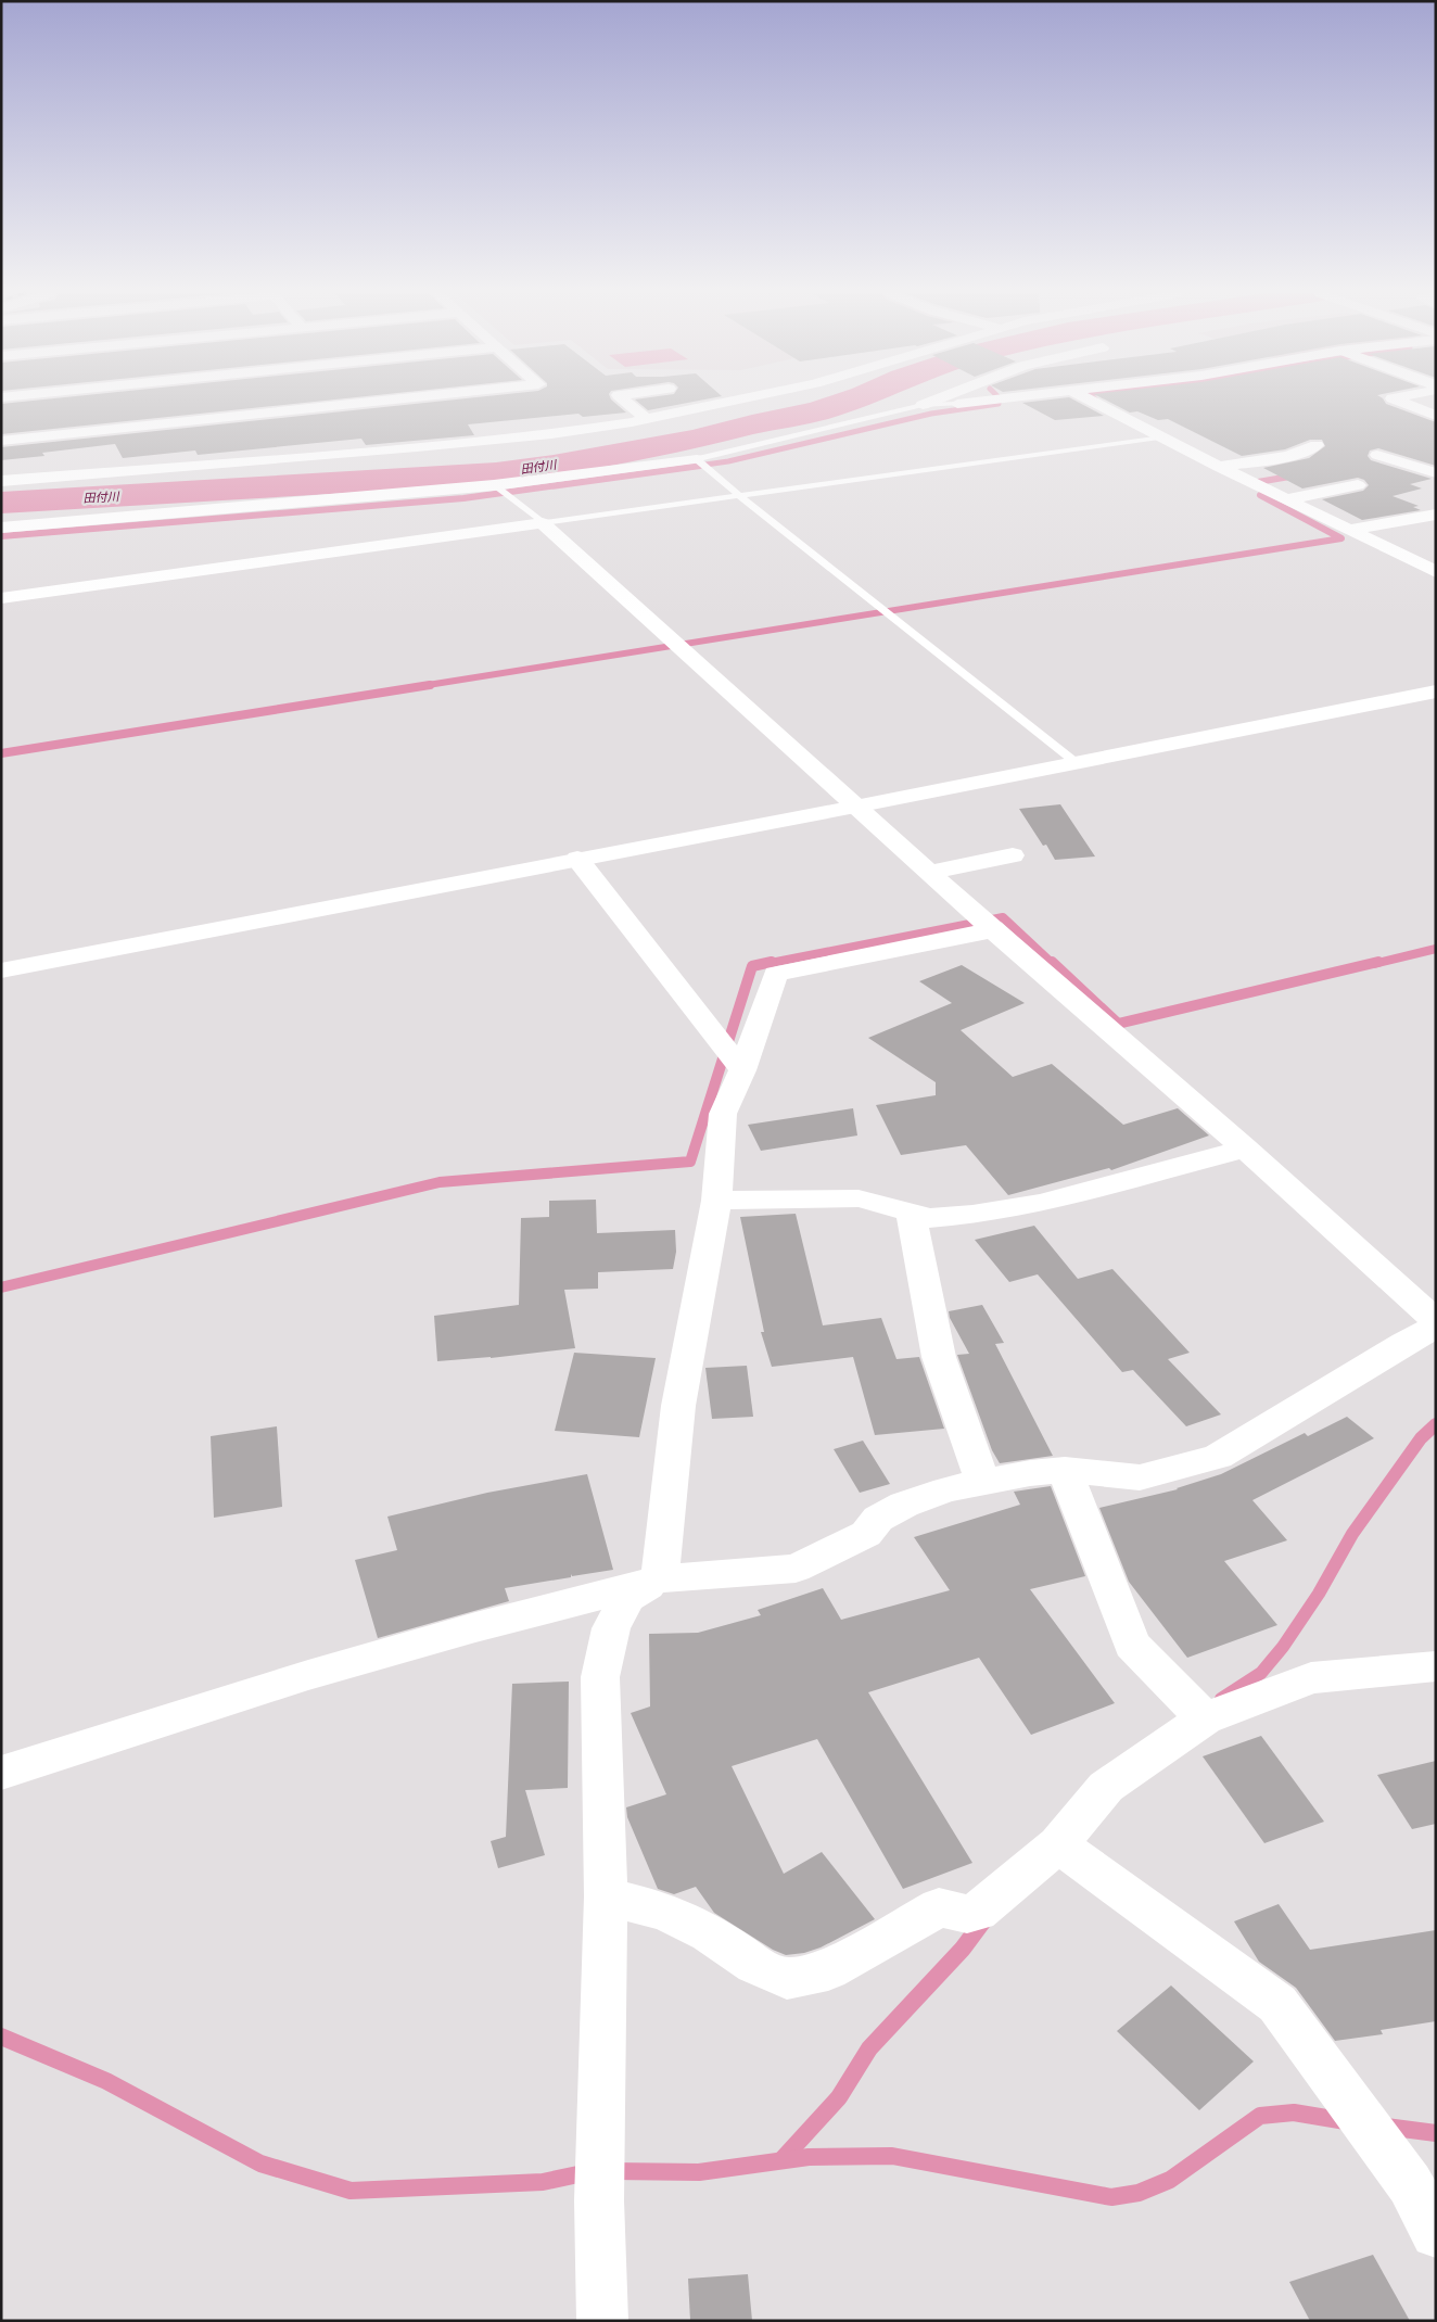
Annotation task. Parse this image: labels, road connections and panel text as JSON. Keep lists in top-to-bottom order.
{
  "water": ["田付川"]
}
